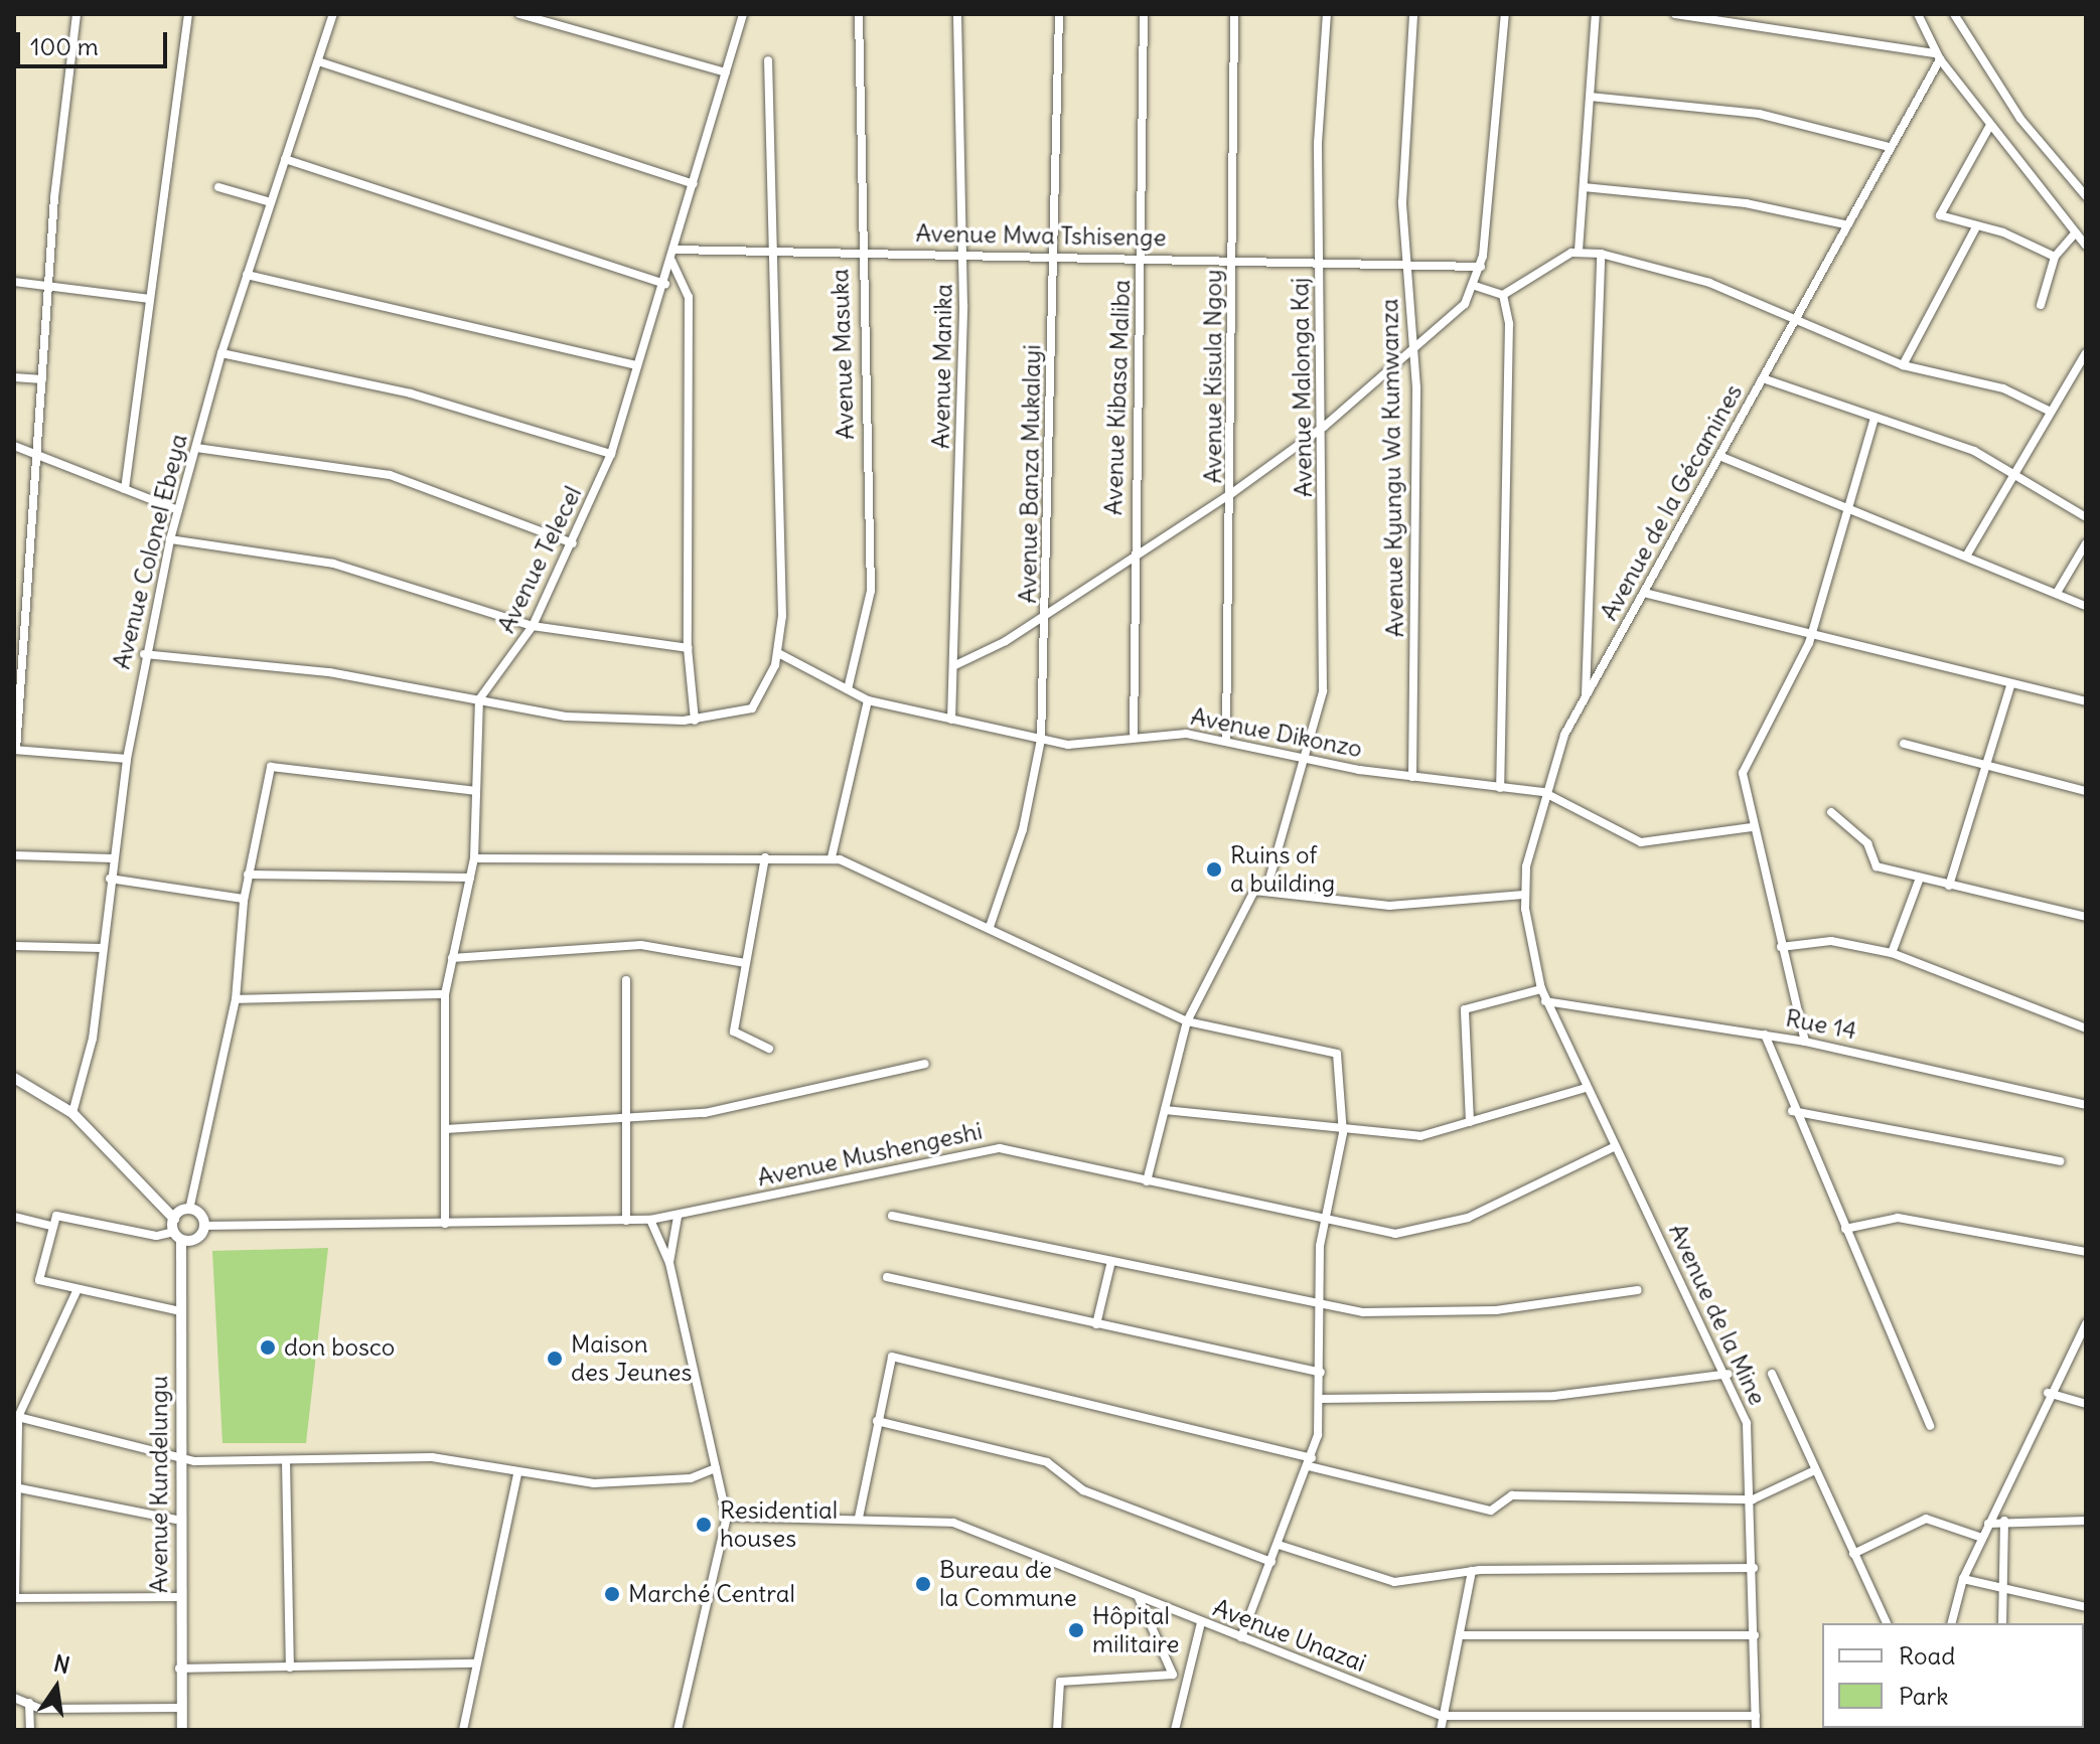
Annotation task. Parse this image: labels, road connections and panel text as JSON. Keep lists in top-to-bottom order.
{
  "streets": {
    "street": [
      "Avenue Mwa Tshisenge",
      "Avenue Masuka",
      "Avenue Manika",
      "Avenue Kisula Ngoy",
      "Avenue Malonga Kaj",
      "Avenue Kibasa Maliba",
      "Avenue Kyungu Wa Kumwanza",
      "Avenue Banza Mukalayi",
      "Avenue de la Gécamines",
      "Avenue Colonel Ebeya",
      "Avenue Telecel",
      "Avenue Dikonzo",
      "Rue 14",
      "Avenue Mushengeshi",
      "Avenue de la Mine",
      "Avenue Kundelungu",
      "Avenue Unazai"
    ]
  },
  "crossings": [
    ["Avenue Mwa Tshisenge", "Avenue Masuka"],
    ["Avenue Mwa Tshisenge", "Avenue Manika"],
    ["Avenue Mwa Tshisenge", "Avenue Kisula Ngoy"],
    ["Avenue Mwa Tshisenge", "Avenue Malonga Kaj"],
    ["Avenue Mwa Tshisenge", "Avenue Kibasa Maliba"],
    ["Avenue Mwa Tshisenge", "Avenue Kyungu Wa Kumwanza"],
    ["Avenue Mwa Tshisenge", "Avenue Banza Mukalayi"],
    ["Avenue Mwa Tshisenge", "Avenue Telecel"],
    ["Avenue Masuka", "Avenue Dikonzo"],
    ["Avenue Manika", "Avenue Dikonzo"],
    ["Avenue Kisula Ngoy", "Avenue Dikonzo"],
    ["Avenue Malonga Kaj", "Avenue Dikonzo"],
    ["Avenue Kibasa Maliba", "Avenue Dikonzo"],
    ["Avenue Kyungu Wa Kumwanza", "Avenue Dikonzo"],
    ["Avenue Banza Mukalayi", "Avenue Dikonzo"],
    ["Avenue de la Gécamines", "Avenue Dikonzo"],
    ["Avenue de la Gécamines", "Avenue de la Mine"],
    ["Rue 14", "Avenue de la Mine"],
    ["Avenue Mushengeshi", "Avenue de la Mine"],
    ["Avenue de la Mine", "Avenue Unazai"]
  ],
  "places": [
    "Ruins of a building",
    "don bosco",
    "Maison des Jeunes",
    "Residential houses",
    "Bureau de la Commune",
    "Marché Central",
    "Hôpital militaire"
  ],
  "legend": ["Road", "Park"],
  "scale_bar": "100 m",
  "north": "top"
}
